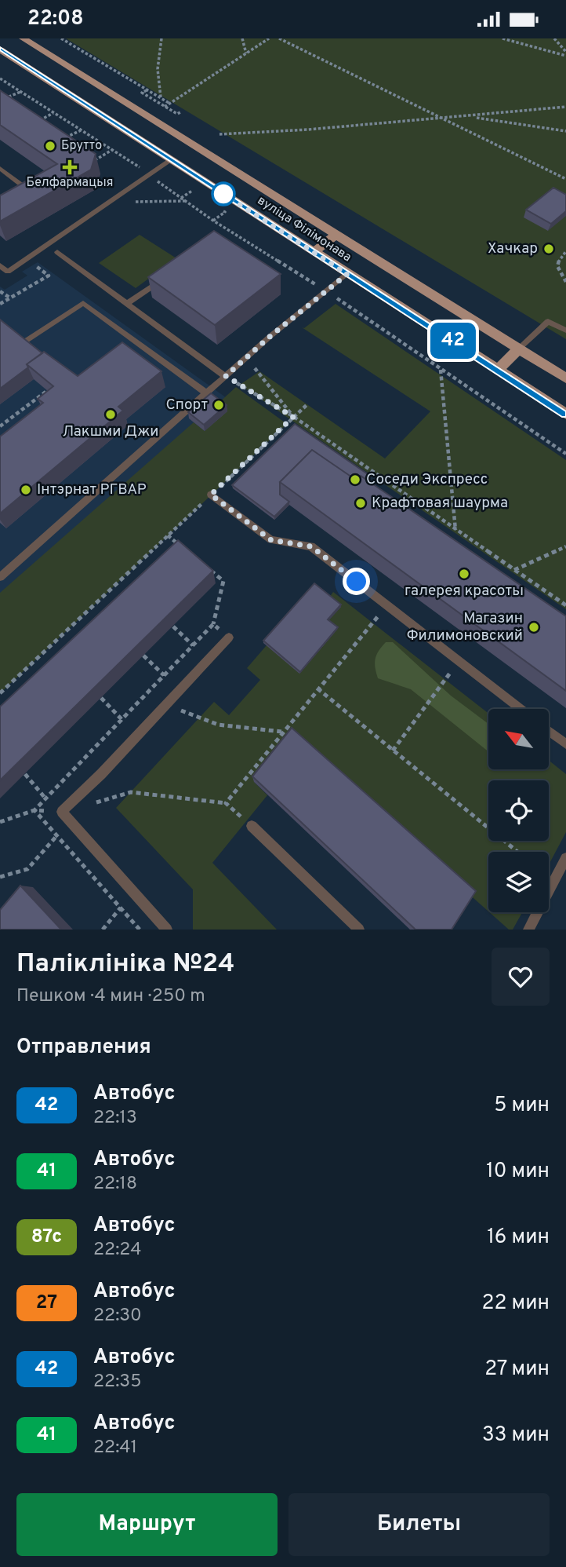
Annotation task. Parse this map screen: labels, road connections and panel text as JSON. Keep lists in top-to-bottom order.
{
  "streets": {
    "main road": ["вуліца Філімонава"]
  },
  "places": {
    "other": [
      "Брутто",
      "Хачкар",
      "Спорт",
      "Лакшми Джи",
      "Соседи Экспресс",
      "Інтэрнат РГВАР",
      "Крафтовая шаурма",
      "галерея красоты",
      "Магазин Филимоновский"
    ],
    "health": ["Белфармацыя"]
  },
  "lines": ["bus line 42"],
  "north": "top left",
  "page": {
    "status": "22:08",
    "on_map": "42",
    "heading": [
      ["Паліклініка №24", "Пешком · 4 мин · 250 m"],
      "Отправления"
    ],
    "list": [
      {
        "mark": "42",
        "name": "Автобус",
        "note": "22:13",
        "value": "5 мин"
      },
      {
        "mark": "41",
        "name": "Автобус",
        "note": "22:18",
        "value": "10 мин"
      },
      {
        "mark": "87с",
        "name": "Автобус",
        "note": "22:24",
        "value": "16 мин"
      },
      {
        "mark": "27",
        "name": "Автобус",
        "note": "22:30",
        "value": "22 мин"
      },
      {
        "mark": "42",
        "name": "Автобус",
        "note": "22:35",
        "value": "27 мин"
      },
      {
        "mark": "41",
        "name": "Автобус",
        "note": "22:41",
        "value": "33 мин"
      }
    ],
    "buttons": ["Маршрут", "Билеты"]
  }
}
